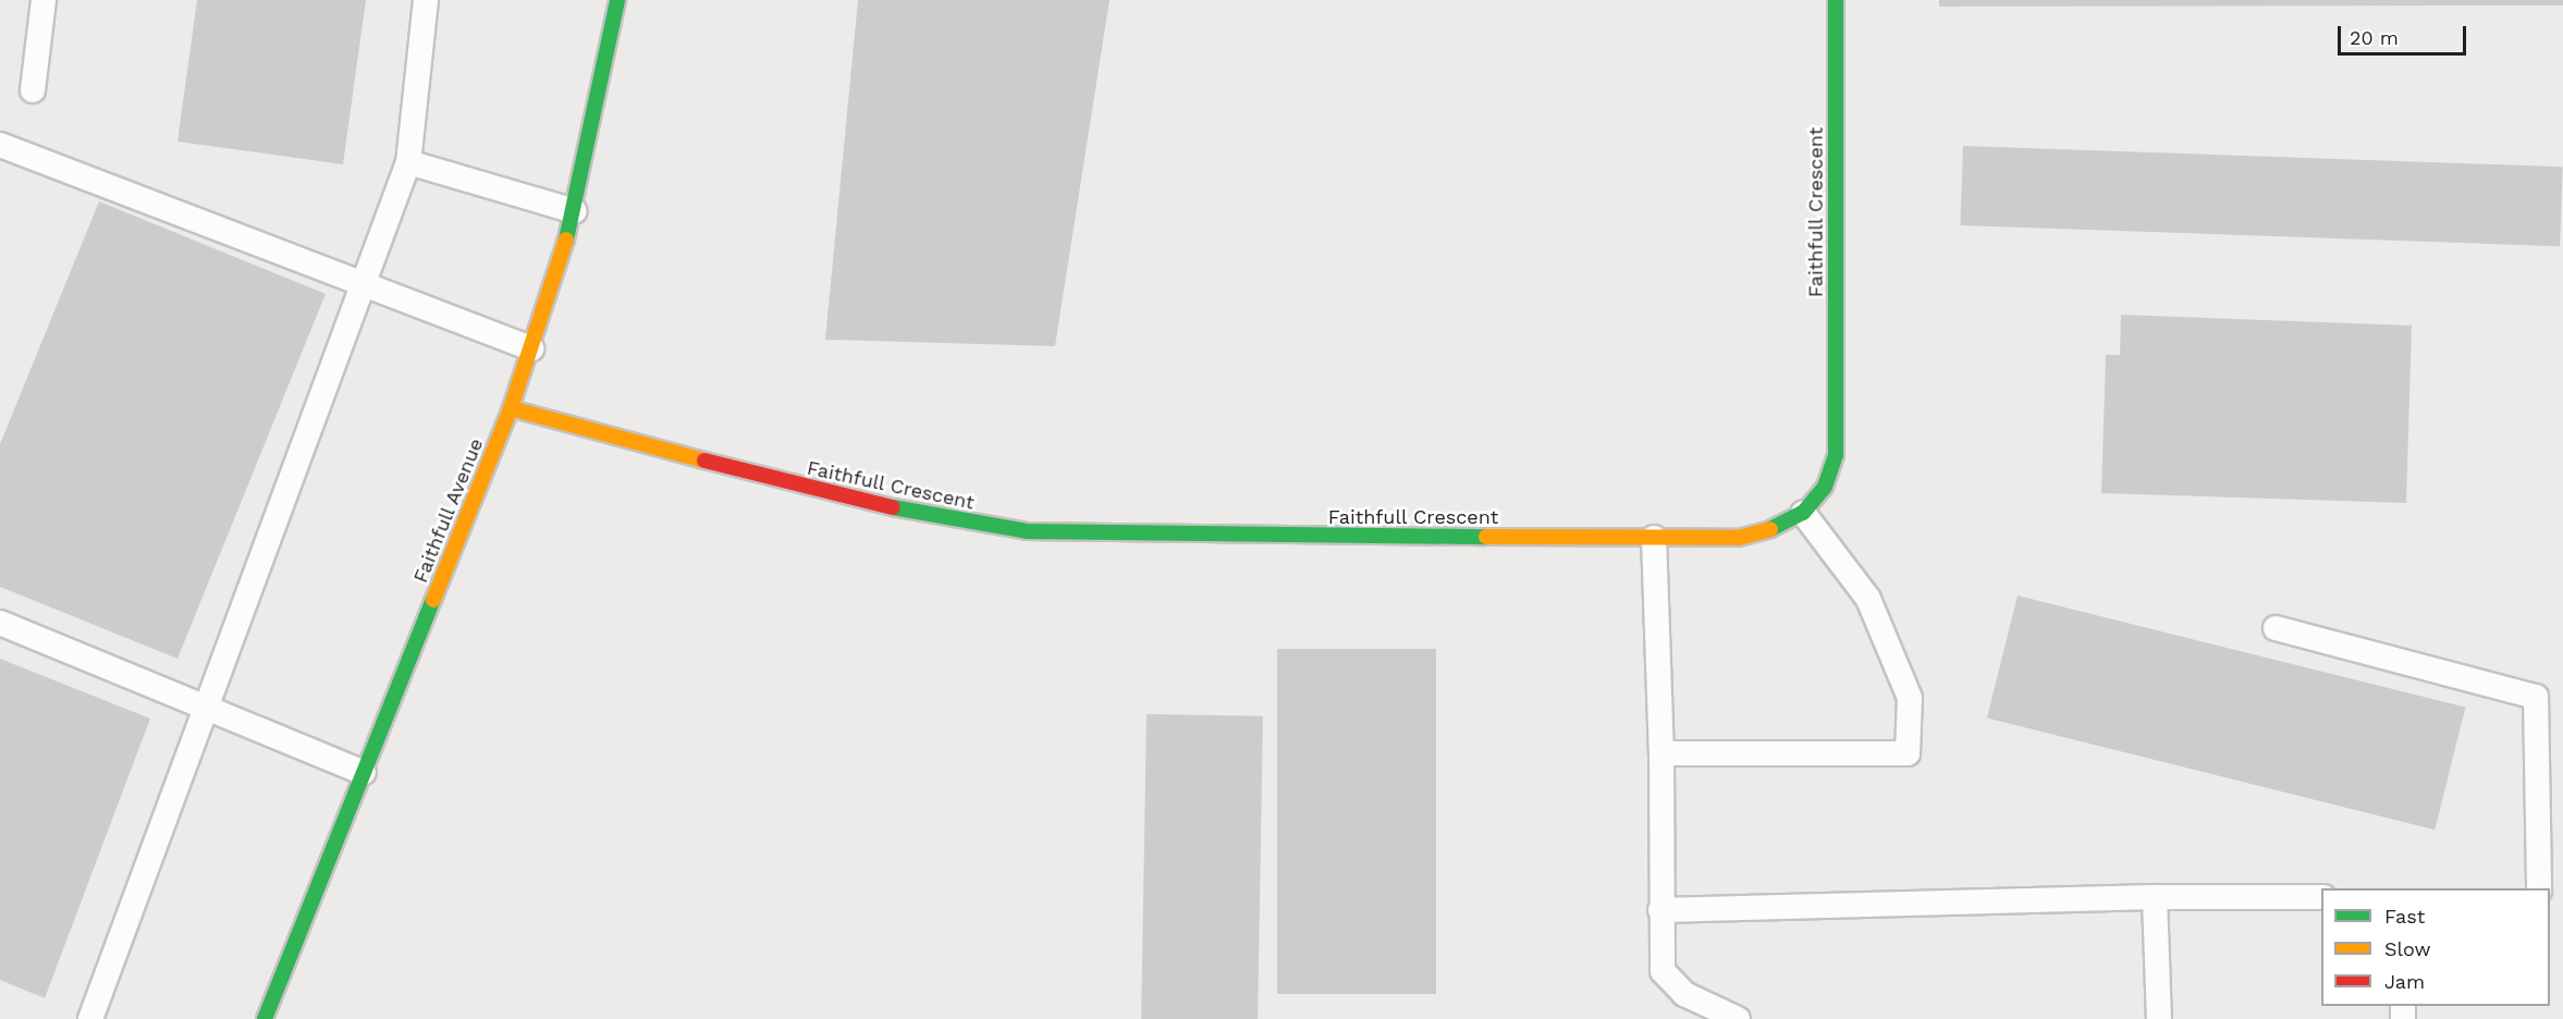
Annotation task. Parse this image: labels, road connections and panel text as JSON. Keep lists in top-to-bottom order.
{
  "streets": {
    "street": ["Faithfull Crescent", "Faithfull Avenue"]
  },
  "crossings": [
    ["Faithfull Crescent", "Faithfull Avenue"]
  ],
  "legend": ["Fast", "Slow", "Jam"],
  "scale_bar": "20 m"
}
